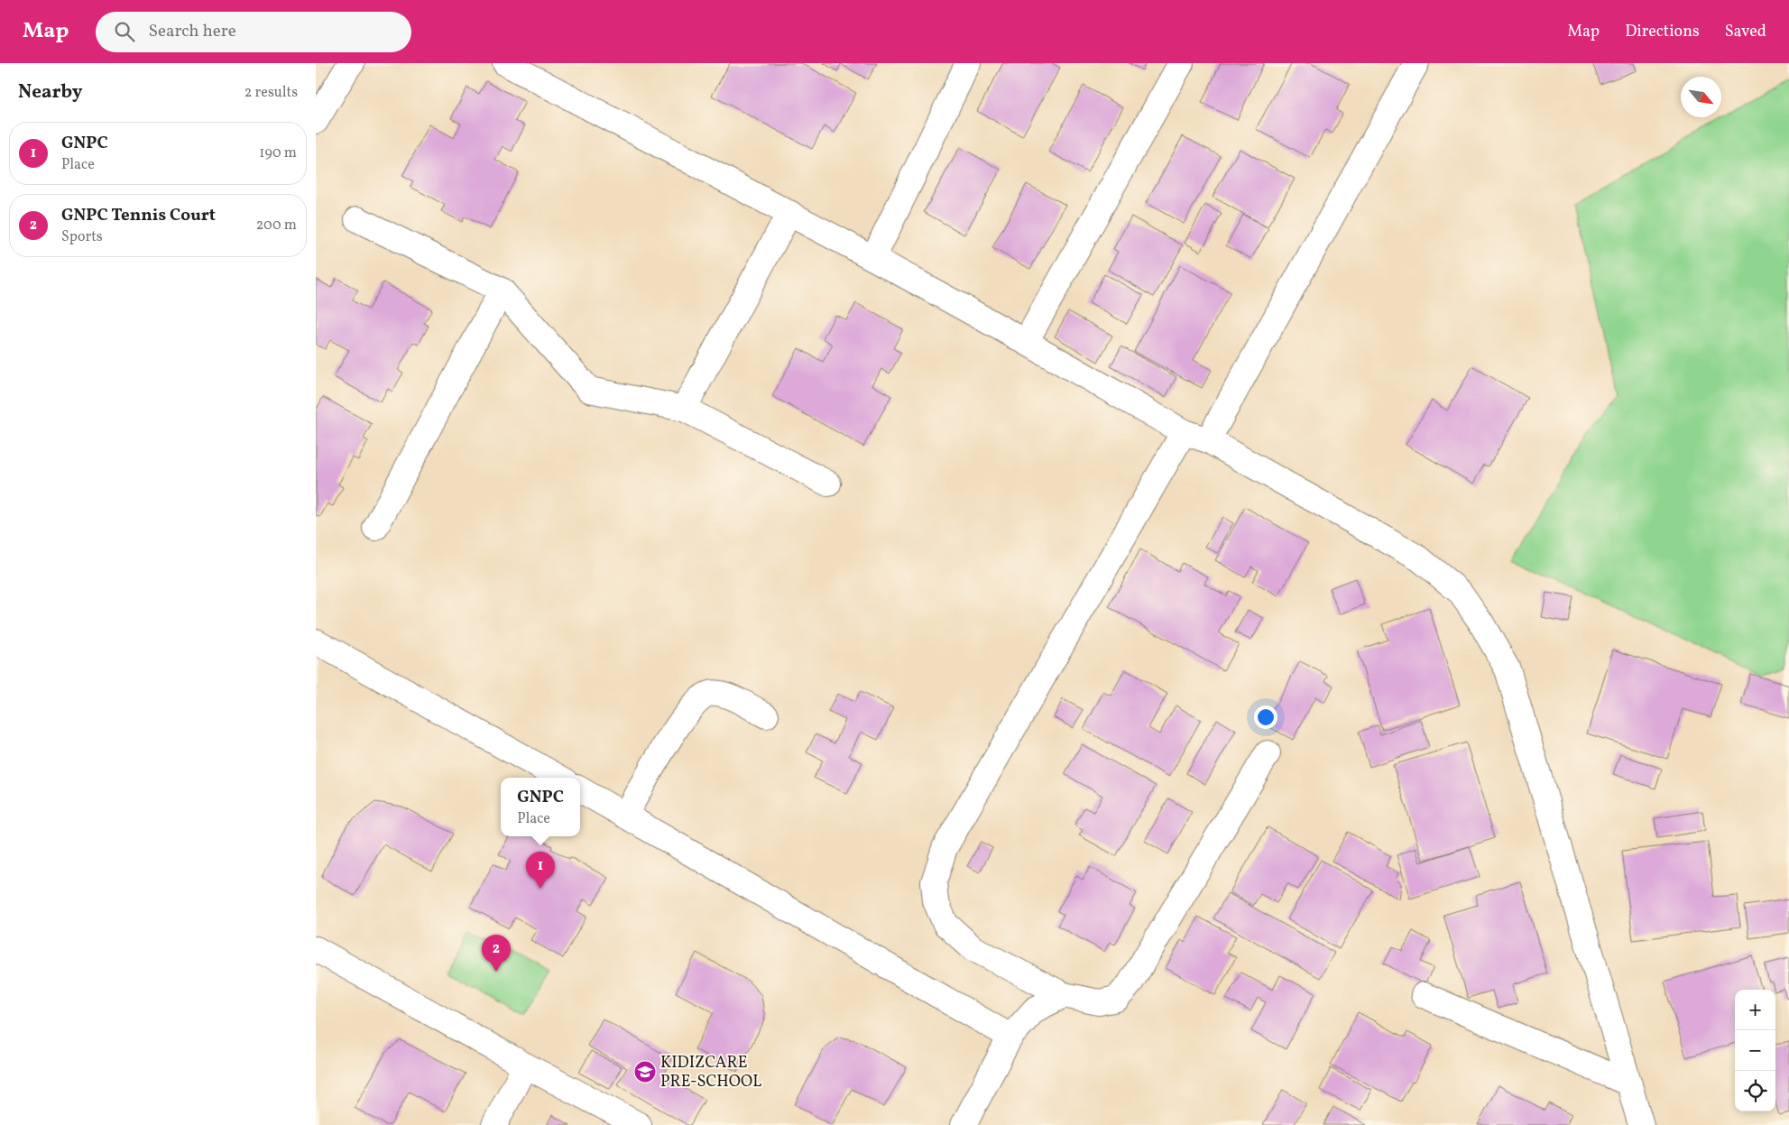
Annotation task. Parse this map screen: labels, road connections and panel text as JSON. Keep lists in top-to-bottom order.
{
  "places": {
    "school or university": ["KIDIZCARE PRE-SCHOOL"]
  },
  "north": "bottom right",
  "page": {
    "header": "Map",
    "search": "Search here",
    "nav": ["Map", "Directions", "Saved"],
    "heading": ["Nearby", "2 results"],
    "list": [
      {
        "mark": "1",
        "name": "GNPC",
        "note": "Place",
        "value": "190 m"
      },
      {
        "mark": "2",
        "name": "GNPC Tennis Court",
        "note": "Sports",
        "value": "200 m"
      }
    ],
    "popup": ["GNPC", "Place"],
    "pins": ["1", "2"],
    "map_buttons": ["+", "−"]
  }
}
